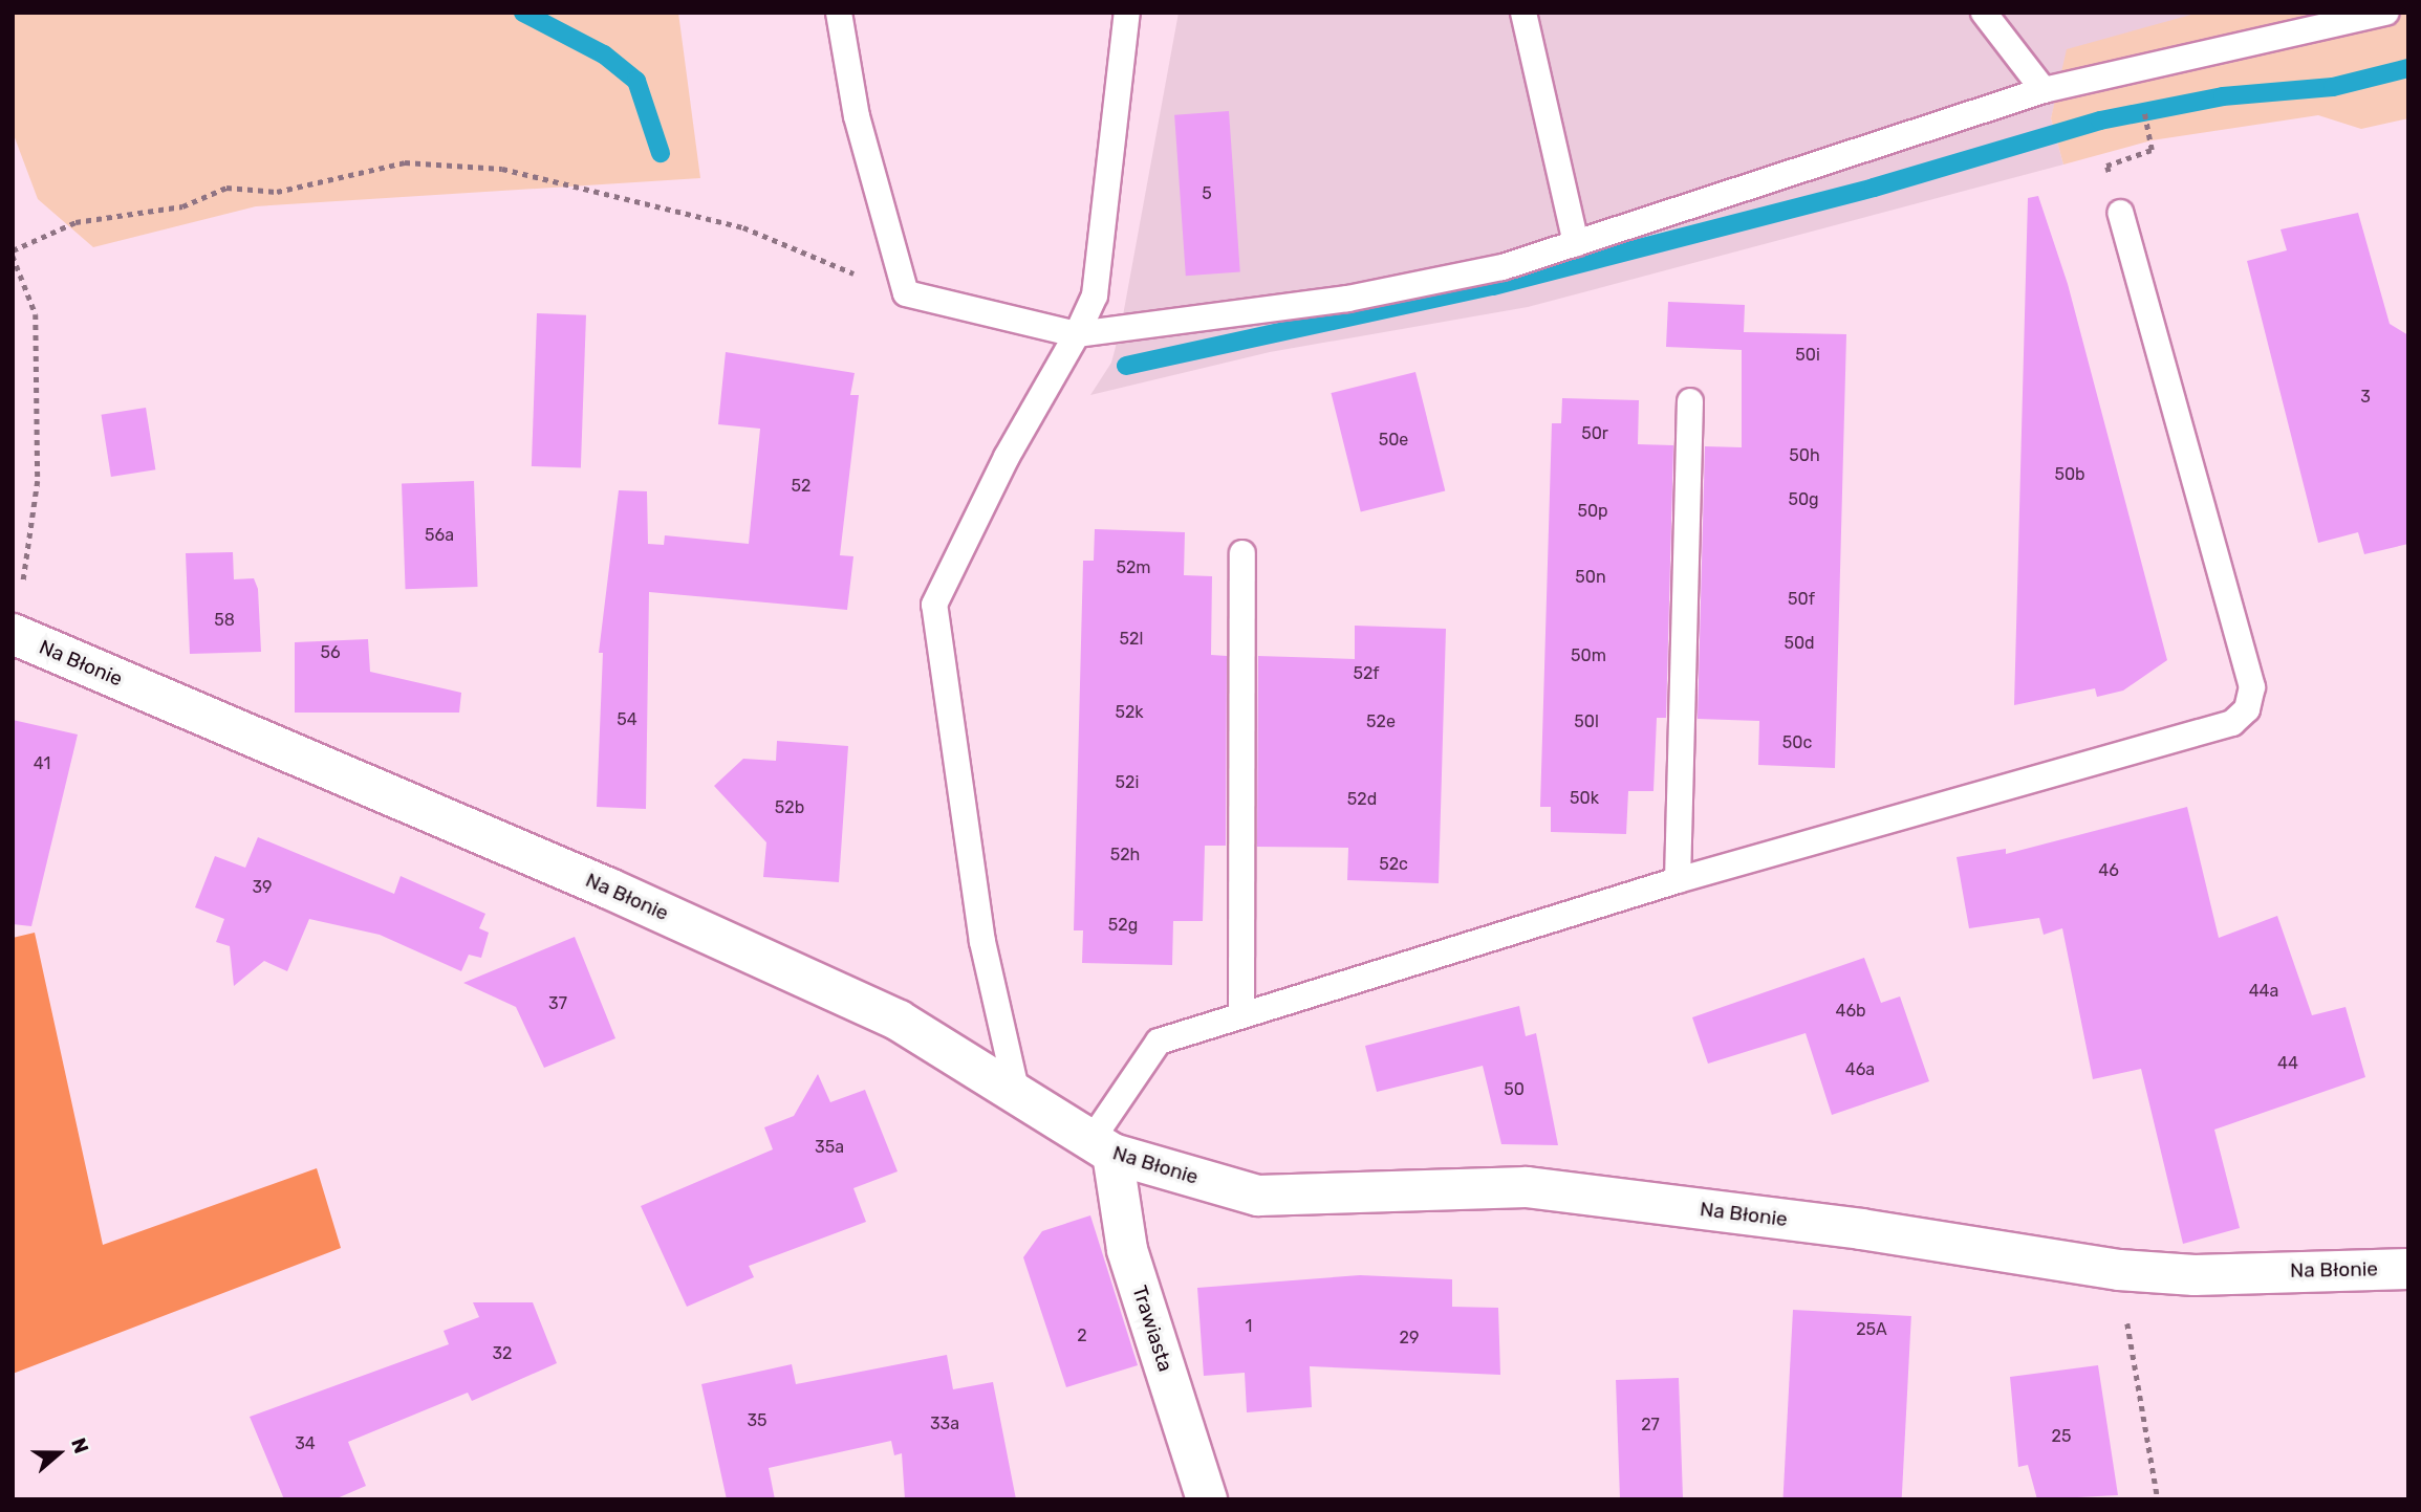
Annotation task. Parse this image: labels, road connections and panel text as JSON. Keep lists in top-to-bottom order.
{
  "streets": {
    "street": ["Na Błonie", "Trawiasta"]
  },
  "crossings": [
    ["Na Błonie", "Trawiasta"]
  ],
  "house_numbers": [
    "5",
    "50i",
    "3",
    "50r",
    "50e",
    "50h",
    "50b",
    "52",
    "50g",
    "50p",
    "56a",
    "52m",
    "50n",
    "50f",
    "58",
    "52l",
    "50d",
    "56",
    "50m",
    "52f",
    "52k",
    "54",
    "52e",
    "50l",
    "50c",
    "41",
    "52i",
    "50k",
    "52d",
    "52b",
    "52h",
    "52c",
    "46",
    "39",
    "52g",
    "44a",
    "37",
    "46b",
    "44",
    "46a",
    "50",
    "35a",
    "1",
    "25A",
    "2",
    "29",
    "32",
    "35",
    "33a",
    "27",
    "25",
    "34"
  ],
  "north": "right"
}
